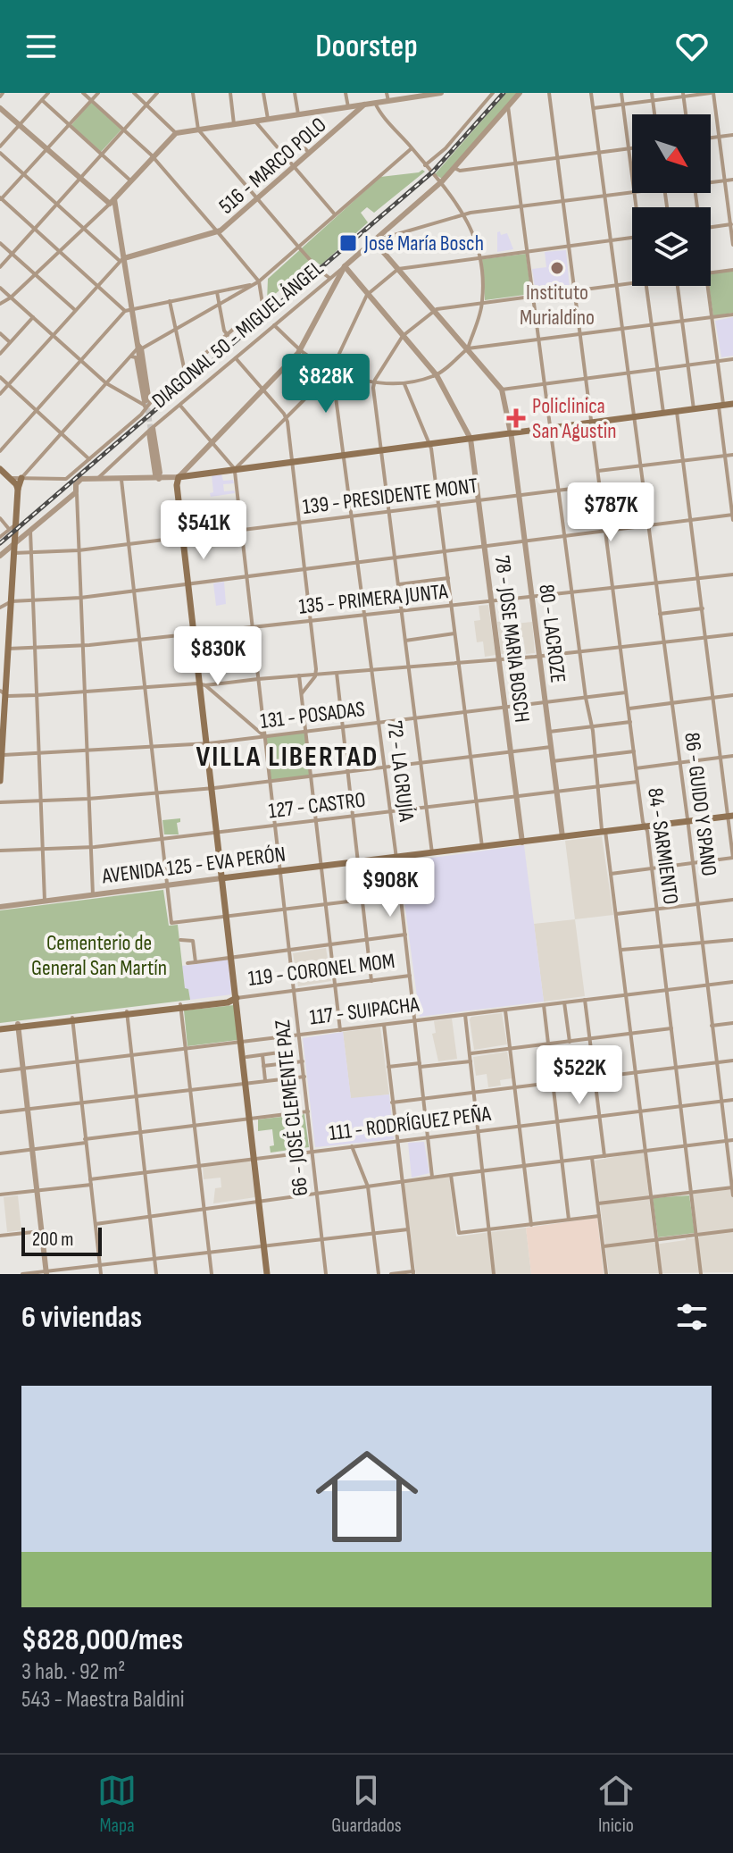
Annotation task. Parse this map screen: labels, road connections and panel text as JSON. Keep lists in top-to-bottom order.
{
  "streets": {
    "main road": ["AVENIDA 125 - EVA PERÓN", "119 - CORONEL MOM"],
    "street": [
      "516 - MARCO POLO",
      "DIAGONAL 50 - MIGUEL ÁNGEL",
      "139 - PRESIDENTE MONT",
      "135 - PRIMERA JUNTA",
      "80 - LACROZE",
      "78 - JOSE MARIA BOSCH",
      "131 - POSADAS",
      "72 - LA CRUJÍA",
      "86 - GUIDO Y SPANO",
      "127 - CASTRO",
      "84 - SARMIENTO",
      "117 - SUIPACHA",
      "66 - JOSÉ CLEMENTE PAZ",
      "111 - RODRÍGUEZ PEÑA"
    ]
  },
  "crossings": [
    ["139 - PRESIDENTE MONT", "80 - LACROZE"],
    ["139 - PRESIDENTE MONT", "78 - JOSE MARIA BOSCH"],
    ["139 - PRESIDENTE MONT", "72 - LA CRUJÍA"],
    ["139 - PRESIDENTE MONT", "84 - SARMIENTO"],
    ["139 - PRESIDENTE MONT", "66 - JOSÉ CLEMENTE PAZ"],
    ["135 - PRIMERA JUNTA", "80 - LACROZE"],
    ["135 - PRIMERA JUNTA", "78 - JOSE MARIA BOSCH"],
    ["135 - PRIMERA JUNTA", "72 - LA CRUJÍA"],
    ["135 - PRIMERA JUNTA", "86 - GUIDO Y SPANO"],
    ["135 - PRIMERA JUNTA", "84 - SARMIENTO"],
    ["135 - PRIMERA JUNTA", "66 - JOSÉ CLEMENTE PAZ"],
    ["80 - LACROZE", "131 - POSADAS"],
    ["80 - LACROZE", "127 - CASTRO"],
    ["80 - LACROZE", "AVENIDA 125 - EVA PERÓN"],
    ["78 - JOSE MARIA BOSCH", "131 - POSADAS"],
    ["78 - JOSE MARIA BOSCH", "127 - CASTRO"],
    ["78 - JOSE MARIA BOSCH", "AVENIDA 125 - EVA PERÓN"],
    ["131 - POSADAS", "72 - LA CRUJÍA"],
    ["131 - POSADAS", "84 - SARMIENTO"],
    ["131 - POSADAS", "66 - JOSÉ CLEMENTE PAZ"],
    ["72 - LA CRUJÍA", "127 - CASTRO"],
    ["72 - LA CRUJÍA", "AVENIDA 125 - EVA PERÓN"],
    ["72 - LA CRUJÍA", "119 - CORONEL MOM"],
    ["72 - LA CRUJÍA", "117 - SUIPACHA"],
    ["72 - LA CRUJÍA", "111 - RODRÍGUEZ PEÑA"],
    ["86 - GUIDO Y SPANO", "AVENIDA 125 - EVA PERÓN"],
    ["86 - GUIDO Y SPANO", "117 - SUIPACHA"],
    ["86 - GUIDO Y SPANO", "111 - RODRÍGUEZ PEÑA"],
    ["127 - CASTRO", "84 - SARMIENTO"],
    ["127 - CASTRO", "66 - JOSÉ CLEMENTE PAZ"],
    ["84 - SARMIENTO", "AVENIDA 125 - EVA PERÓN"],
    ["84 - SARMIENTO", "117 - SUIPACHA"],
    ["84 - SARMIENTO", "111 - RODRÍGUEZ PEÑA"],
    ["AVENIDA 125 - EVA PERÓN", "66 - JOSÉ CLEMENTE PAZ"],
    ["119 - CORONEL MOM", "66 - JOSÉ CLEMENTE PAZ"],
    ["117 - SUIPACHA", "66 - JOSÉ CLEMENTE PAZ"],
    ["66 - JOSÉ CLEMENTE PAZ", "111 - RODRÍGUEZ PEÑA"]
  ],
  "districts": ["VILLA LIBERTAD"],
  "parks": ["Cementerio de General San Martín"],
  "places": {
    "transit": ["José María Bosch"],
    "other": ["Instituto Murialdino"],
    "health": ["Policlinica San Agustin"]
  },
  "scale_bar": "200 m",
  "north": "bottom right",
  "page": {
    "header": "Doorstep",
    "price": [
      "$828K",
      "$787K",
      "$541K",
      "$830K",
      "$908K",
      "$522K"
    ],
    "scale": "200 m",
    "heading": "6 viviendas",
    "list": [
      {
        "name": "$828,000/mes",
        "note": "3 hab. · 92 m² · 543 - Maestra Baldini"
      }
    ],
    "tabs": ["Mapa", "Guardados", "Inicio"]
  }
}
